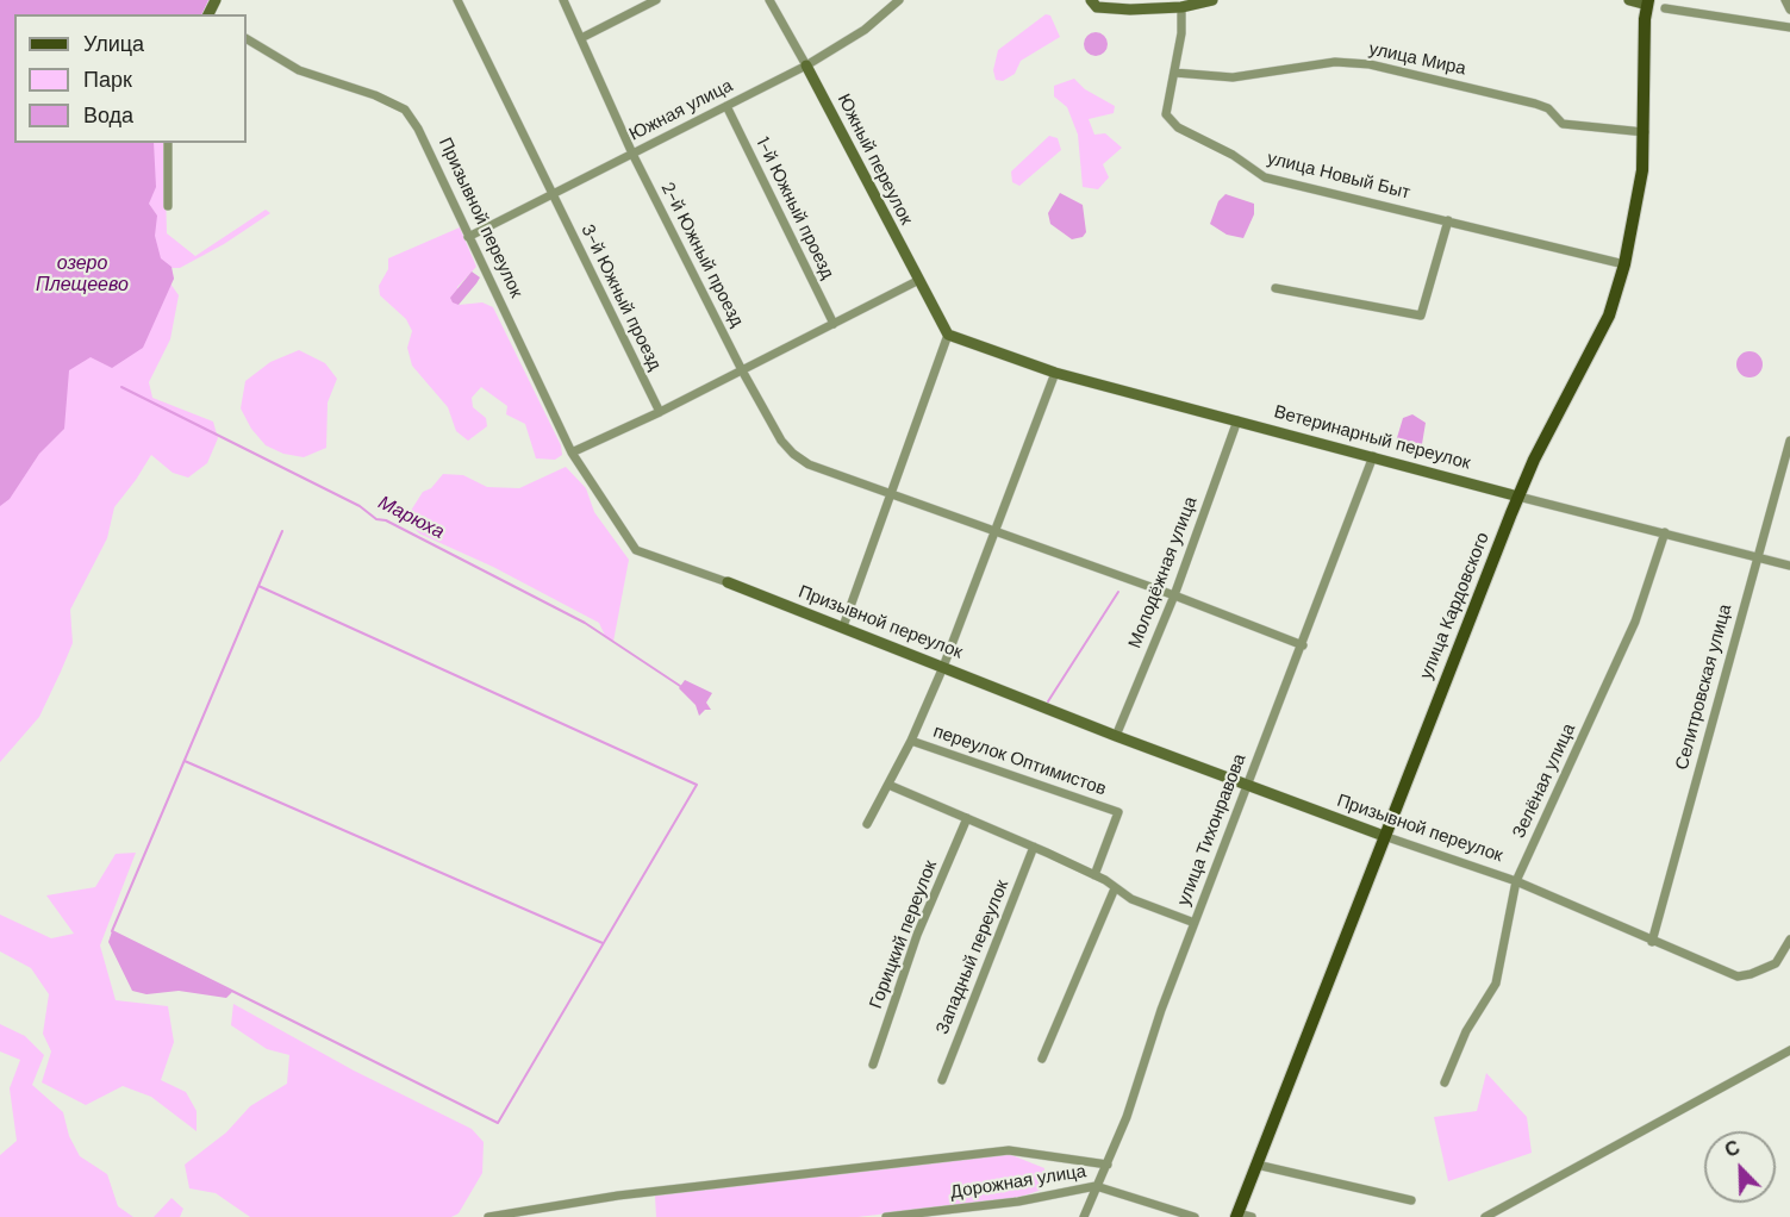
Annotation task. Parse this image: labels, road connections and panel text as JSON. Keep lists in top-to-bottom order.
{
  "streets": {
    "main road": ["улица Кардовского"],
    "street": [
      "улица Мира",
      "Южная улица",
      "Южный переулок",
      "улица Новый Быт",
      "1-й Южный проезд",
      "Призывной переулок",
      "2-й Южный проезд",
      "3-й Южный проезд",
      "Ветеринарный переулок",
      "Молодёжная улица",
      "Селитровская улица",
      "переулок Оптимистов",
      "Зелёная улица",
      "улица Тихонравова",
      "Горицкий переулок",
      "Западный переулок",
      "Дорожная улица"
    ]
  },
  "crossings": [
    ["улица Мира", "улица Новый Быт"],
    ["улица Мира", "улица Кардовского"],
    ["Южная улица", "Южный переулок"],
    ["Южная улица", "1-й Южный проезд"],
    ["Южная улица", "Призывной переулок"],
    ["Южная улица", "2-й Южный проезд"],
    ["Южная улица", "3-й Южный проезд"],
    ["Южный переулок", "Ветеринарный переулок"],
    ["улица Новый Быт", "улица Кардовского"],
    ["Призывной переулок", "Молодёжная улица"],
    ["Призывной переулок", "улица Кардовского"],
    ["Призывной переулок", "Селитровская улица"],
    ["Призывной переулок", "Зелёная улица"],
    ["Призывной переулок", "улица Тихонравова"],
    ["Ветеринарный переулок", "Молодёжная улица"],
    ["Ветеринарный переулок", "улица Кардовского"],
    ["Ветеринарный переулок", "Селитровская улица"],
    ["Ветеринарный переулок", "Зелёная улица"],
    ["Ветеринарный переулок", "улица Тихонравова"],
    ["улица Тихонравова", "Дорожная улица"]
  ],
  "water": ["озеро Плещеево", "Марюха"],
  "legend": ["Улица", "Парк", "Вода"],
  "north": "top left"
}
